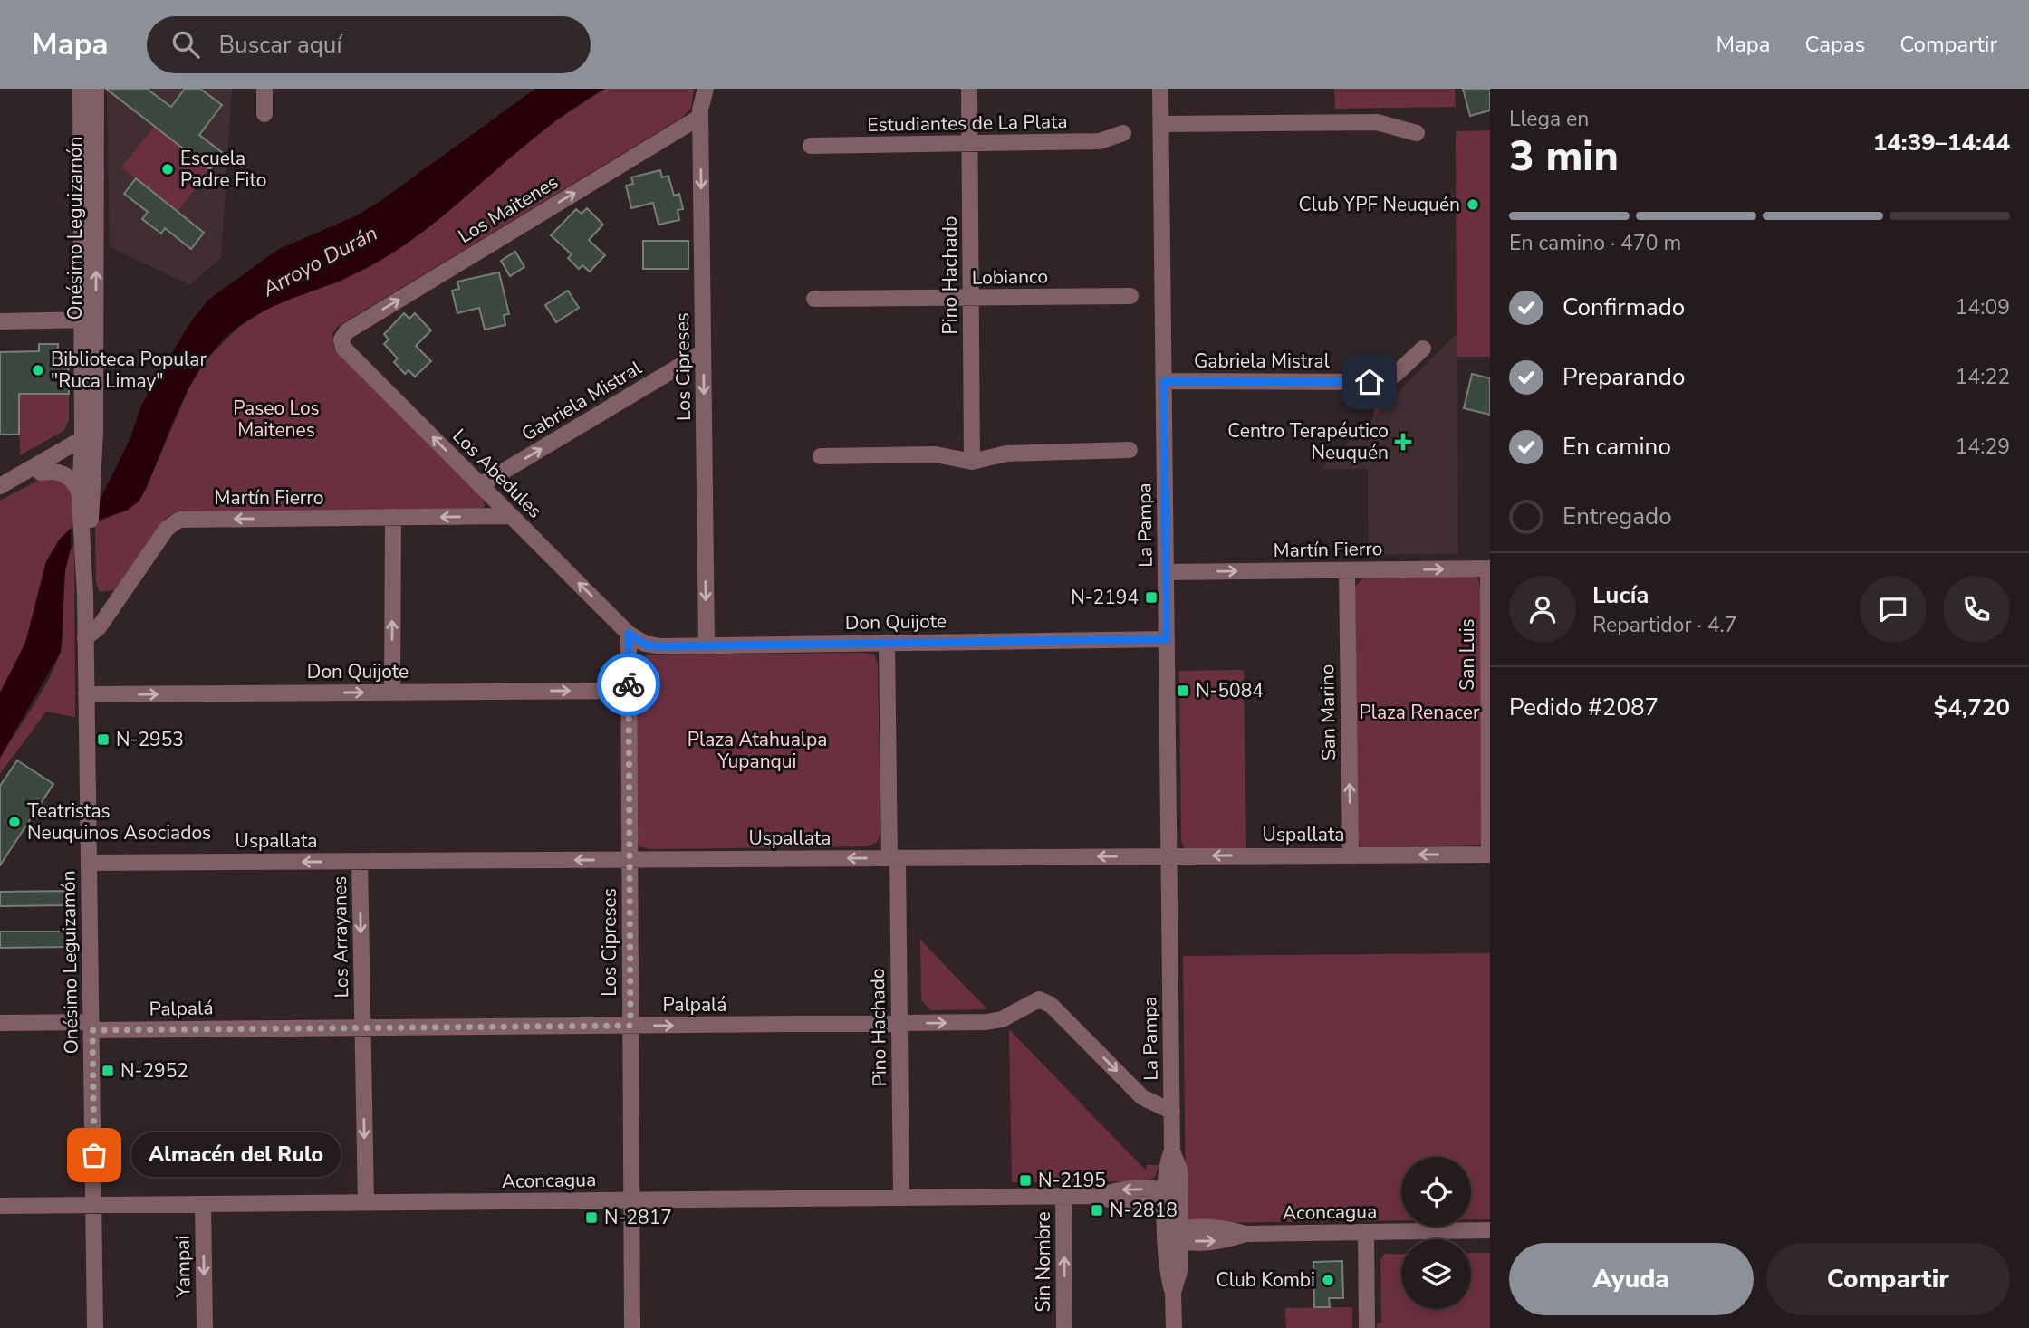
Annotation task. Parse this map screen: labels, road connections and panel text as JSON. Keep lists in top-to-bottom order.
{
  "streets": {
    "street": [
      "Estudiantes de La Plata",
      "Los Maitenes",
      "Onésimo Leguizamón",
      "Pino Hachado",
      "Lobianco",
      "Gabriela Mistral",
      "Los Cipreses",
      "Los Abedules",
      "Martín Fierro",
      "La Pampa",
      "Don Quijote",
      "San Luis",
      "San Marino",
      "Uspallata",
      "Los Arrayanes",
      "Palpalá",
      "Aconcagua",
      "Sin Nombre",
      "Yampai"
    ]
  },
  "crossings": [
    ["Estudiantes de La Plata", "Pino Hachado"],
    ["Los Maitenes", "Los Cipreses"],
    ["Los Maitenes", "Los Abedules"],
    ["Onésimo Leguizamón", "Martín Fierro"],
    ["Onésimo Leguizamón", "Don Quijote"],
    ["Onésimo Leguizamón", "Uspallata"],
    ["Onésimo Leguizamón", "Palpalá"],
    ["Onésimo Leguizamón", "Aconcagua"],
    ["Pino Hachado", "Lobianco"],
    ["Pino Hachado", "Don Quijote"],
    ["Pino Hachado", "Uspallata"],
    ["Pino Hachado", "Palpalá"],
    ["Pino Hachado", "Aconcagua"],
    ["Gabriela Mistral", "Los Cipreses"],
    ["Gabriela Mistral", "Los Abedules"],
    ["Gabriela Mistral", "La Pampa"],
    ["Los Cipreses", "Los Abedules"],
    ["Los Cipreses", "Don Quijote"],
    ["Los Cipreses", "Uspallata"],
    ["Los Cipreses", "Palpalá"],
    ["Los Cipreses", "Aconcagua"],
    ["Los Abedules", "Martín Fierro"],
    ["Los Abedules", "Don Quijote"],
    ["Martín Fierro", "La Pampa"],
    ["Martín Fierro", "San Luis"],
    ["Martín Fierro", "San Marino"],
    ["La Pampa", "Don Quijote"],
    ["La Pampa", "Uspallata"],
    ["La Pampa", "Palpalá"],
    ["La Pampa", "Aconcagua"],
    ["San Luis", "Uspallata"],
    ["San Marino", "Uspallata"],
    ["Uspallata", "Los Arrayanes"],
    ["Los Arrayanes", "Palpalá"],
    ["Los Arrayanes", "Aconcagua"],
    ["Aconcagua", "Sin Nombre"],
    ["Aconcagua", "Yampai"]
  ],
  "one_way": [
    "Los Maitenes",
    "Gabriela Mistral",
    "Los Cipreses",
    "Los Abedules",
    "Don Quijote",
    "San Marino",
    "Uspallata",
    "Los Arrayanes",
    "Palpalá",
    "Sin Nombre",
    "Yampai"
  ],
  "water": ["Arroyo Durán"],
  "parks": ["Paseo Los Maitenes", "Plaza Renacer", "Plaza Atahualpa Yupanqui"],
  "places": {
    "other": [
      "Escuela Padre Fito",
      "Club YPF Neuquén",
      "Biblioteca Popular \"Ruca Limay\"",
      "Teatristas Neuquinos Asociados",
      "Almacén del Rulo",
      "Club Kombi"
    ],
    "health": ["Centro Terapéutico Neuquén"],
    "transit": [
      "N-2194",
      "N-5084",
      "N-2953",
      "N-2952",
      "N-2195",
      "N-2818",
      "N-2817"
    ]
  },
  "page": {
    "header": "Mapa",
    "search": "Buscar aquí",
    "nav": ["Mapa", "Capas", "Compartir"],
    "heading": ["3 min", "Llega en", "14:39–14:44"],
    "panel": [
      "Lucía",
      "Repartidor · 4.7",
      "Pedido #2087",
      "$4,720"
    ],
    "bar": "En camino · 470 m",
    "list": [
      ["Confirmado", "14:09"],
      ["Preparando", "14:22"],
      ["En camino", "14:29"],
      "Entregado"
    ],
    "bubble": "Almacén del Rulo",
    "buttons": ["Ayuda", "Compartir"]
  }
}
